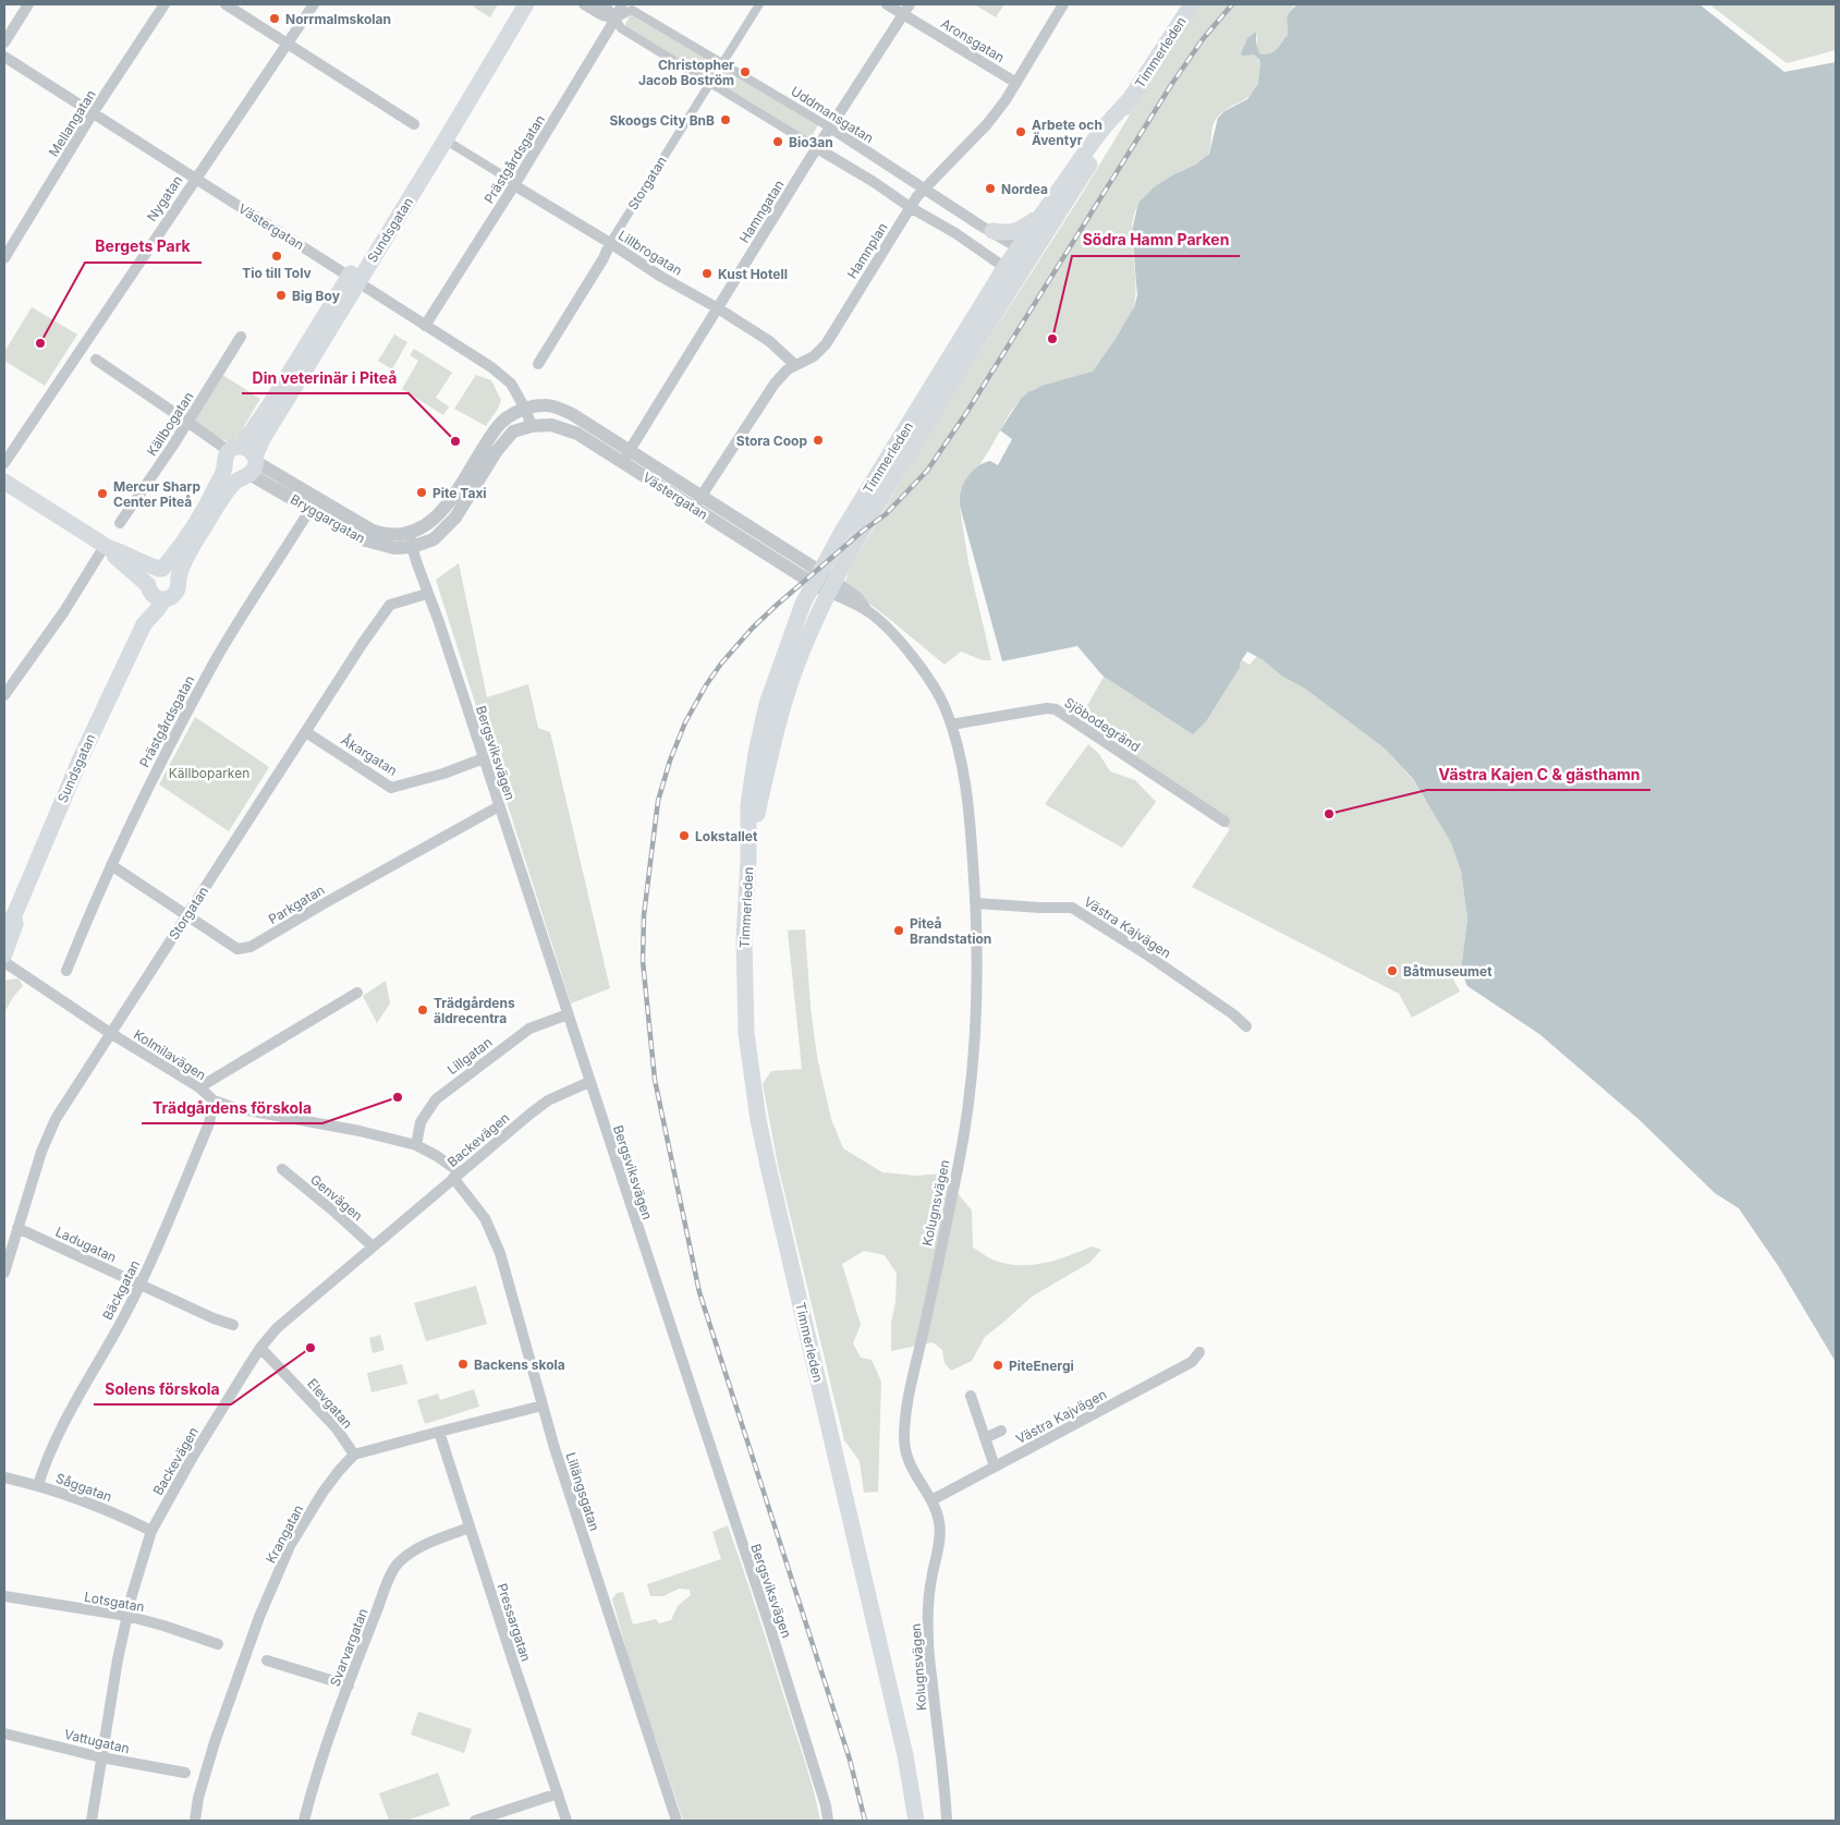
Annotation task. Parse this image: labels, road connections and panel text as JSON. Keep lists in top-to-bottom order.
{
  "streets": {
    "main road": ["Timmerleden", "Sundsgatan"],
    "street": [
      "Aronsgatan",
      "Uddmansgatan",
      "Mellangatan",
      "Prästgårdsgatan",
      "Storgatan",
      "Nygatan",
      "Hamngatan",
      "Västergatan",
      "Hamnplan",
      "Lillbrogatan",
      "Källbogatan",
      "Bryggargatan",
      "Sjöbodegränd",
      "Bergsviksvägen",
      "Åkargatan",
      "Parkgatan",
      "Västra Kajvägen",
      "Kolmilavägen",
      "Lillgatan",
      "Backevägen",
      "Genvägen",
      "Kolugnsvägen",
      "Ladugatan",
      "Bäckgatan",
      "Elevgatan",
      "Såggatan",
      "Lillängsgatan",
      "Krangatan",
      "Lotsgatan",
      "Pressargatan",
      "Svarvargatan",
      "Vattugatan"
    ]
  },
  "crossings": [
    ["Aronsgatan", "Hamngatan"],
    ["Aronsgatan", "Hamnplan"],
    ["Timmerleden", "Uddmansgatan"],
    ["Timmerleden", "Västergatan"],
    ["Timmerleden", "Kolugnsvägen"],
    ["Uddmansgatan", "Prästgårdsgatan"],
    ["Uddmansgatan", "Storgatan"],
    ["Uddmansgatan", "Hamngatan"],
    ["Uddmansgatan", "Hamnplan"],
    ["Mellangatan", "Västergatan"],
    ["Prästgårdsgatan", "Västergatan"],
    ["Prästgårdsgatan", "Lillbrogatan"],
    ["Prästgårdsgatan", "Bryggargatan"],
    ["Prästgårdsgatan", "Parkgatan"],
    ["Storgatan", "Lillbrogatan"],
    ["Storgatan", "Bergsviksvägen"],
    ["Storgatan", "Åkargatan"],
    ["Storgatan", "Parkgatan"],
    ["Storgatan", "Kolmilavägen"],
    ["Storgatan", "Ladugatan"],
    ["Nygatan", "Västergatan"],
    ["Hamngatan", "Västergatan"],
    ["Hamngatan", "Lillbrogatan"],
    ["Västergatan", "Sundsgatan"],
    ["Västergatan", "Hamnplan"],
    ["Västergatan", "Kolugnsvägen"],
    ["Sundsgatan", "Bryggargatan"],
    ["Hamnplan", "Lillbrogatan"],
    ["Bryggargatan", "Bergsviksvägen"],
    ["Sjöbodegränd", "Kolugnsvägen"],
    ["Bergsviksvägen", "Åkargatan"],
    ["Bergsviksvägen", "Parkgatan"],
    ["Bergsviksvägen", "Lillgatan"],
    ["Bergsviksvägen", "Backevägen"],
    ["Västra Kajvägen", "Kolugnsvägen"],
    ["Kolmilavägen", "Lillgatan"],
    ["Kolmilavägen", "Backevägen"],
    ["Kolmilavägen", "Bäckgatan"],
    ["Kolmilavägen", "Lillängsgatan"],
    ["Backevägen", "Genvägen"],
    ["Backevägen", "Elevgatan"],
    ["Backevägen", "Såggatan"],
    ["Backevägen", "Lillängsgatan"],
    ["Backevägen", "Lotsgatan"],
    ["Backevägen", "Vattugatan"],
    ["Ladugatan", "Bäckgatan"],
    ["Bäckgatan", "Såggatan"],
    ["Elevgatan", "Krangatan"],
    ["Pressargatan", "Svarvargatan"]
  ],
  "parks": ["Källboparken"],
  "places": [
    "Norrmalmskolan",
    "Christopher Jacob Boström",
    "Skoogs City BnB",
    "Arbete och Äventyr",
    "Bio3an",
    "Nordea",
    "Tio till Tolv",
    "Kust Hotell",
    "Big Boy",
    "Södra Hamn Parken",
    "Bergets Park",
    "Stora Coop",
    "Din veterinär i Piteå",
    "Pite Taxi",
    "Mercur Sharp Center Piteå",
    "Västra Kajen C & gästhamn",
    "Lokstallet",
    "Piteå Brandstation",
    "Båtmuseumet",
    "Trädgårdens äldrecentra",
    "Trädgårdens förskola",
    "Solens förskola",
    "Backens skola",
    "PiteEnergi"
  ]
}
